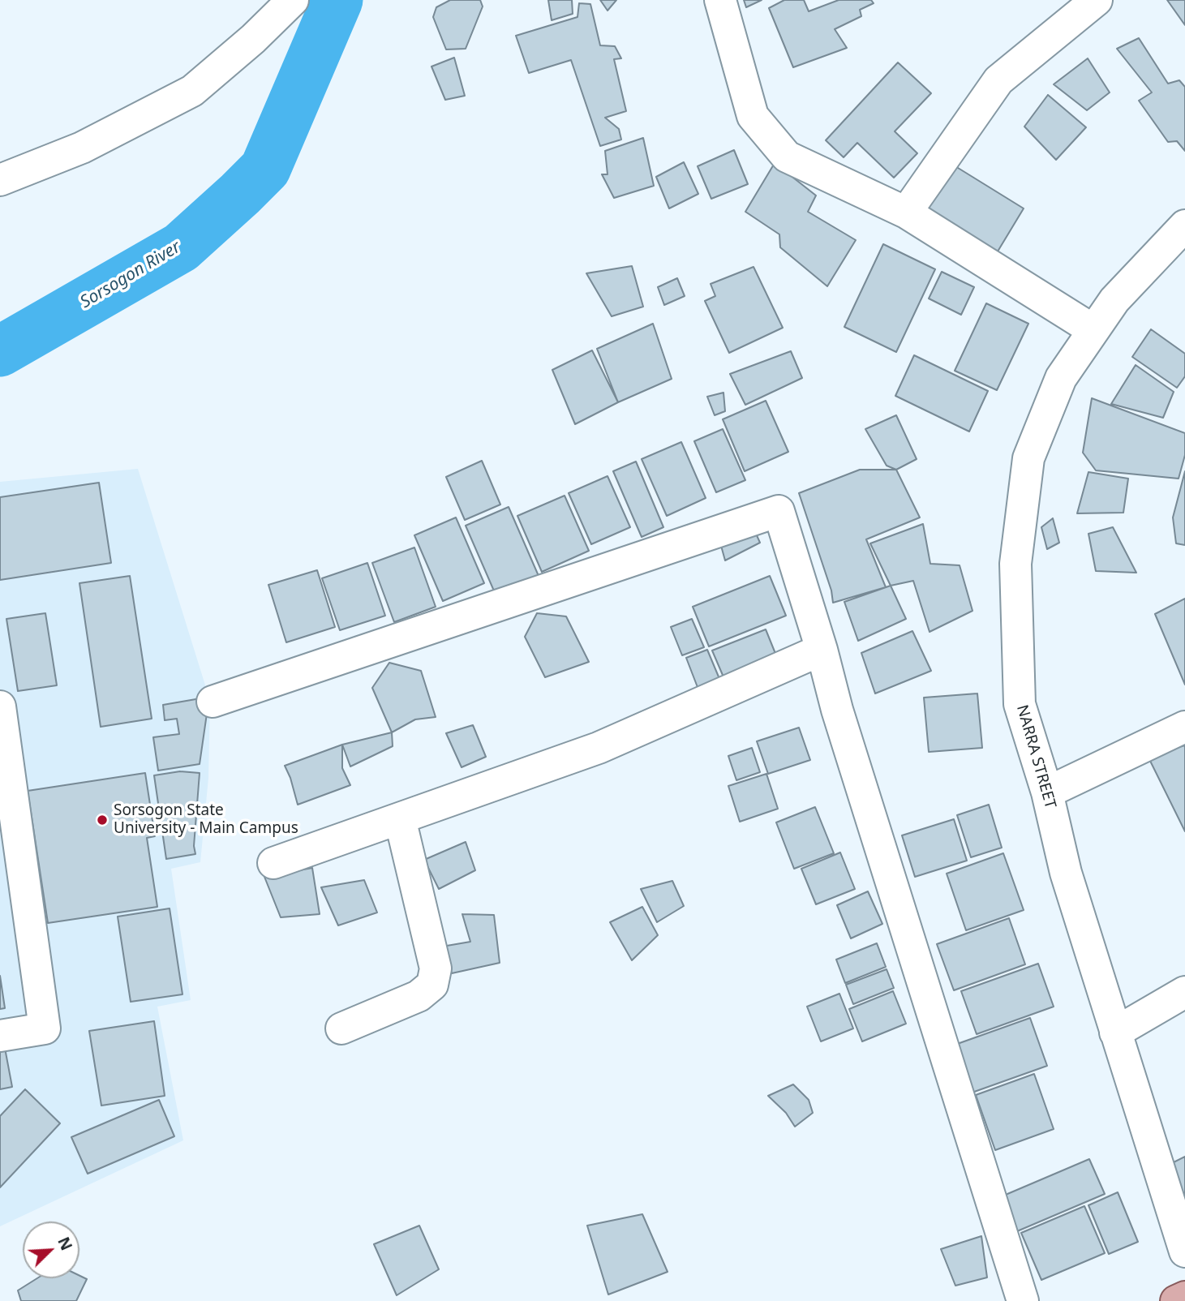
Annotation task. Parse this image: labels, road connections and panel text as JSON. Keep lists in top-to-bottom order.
{
  "streets": {
    "street": ["NARRA STREET"]
  },
  "water": ["Sorsogon River"],
  "places": ["Sorsogon State University - Main Campus"],
  "north": "top right"
}
